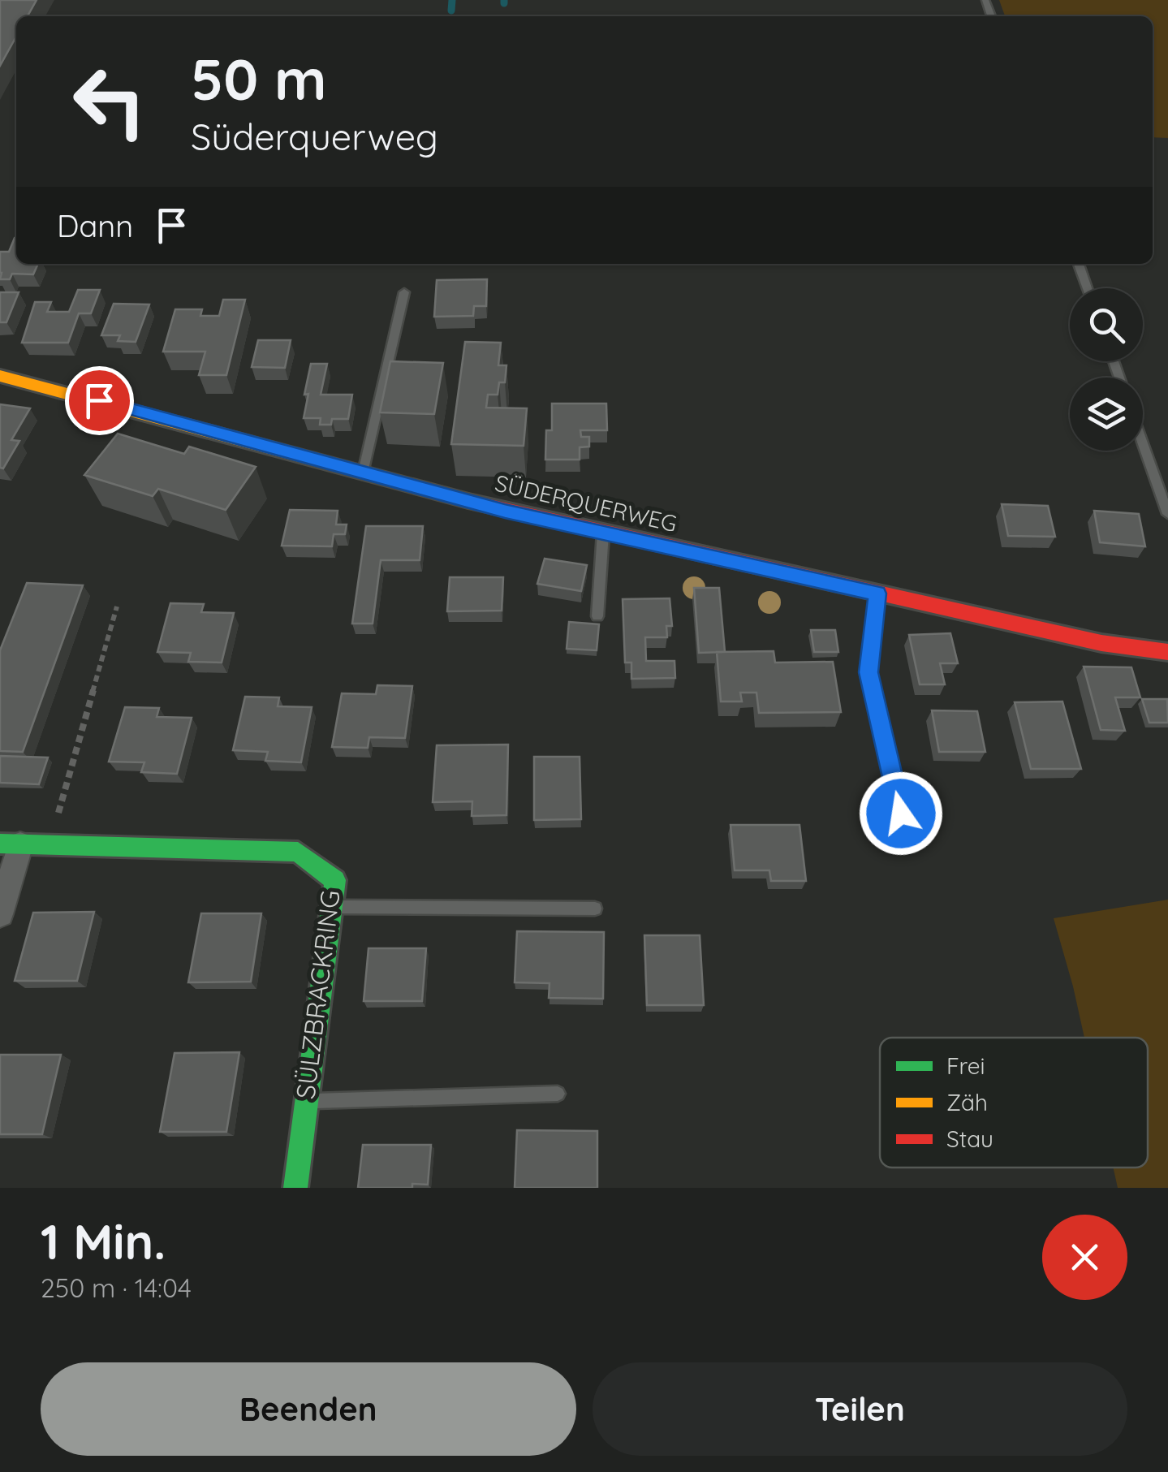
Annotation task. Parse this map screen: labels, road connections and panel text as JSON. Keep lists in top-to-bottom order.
{
  "streets": {
    "street": ["SÜDERQUERWEG", "SÜLZBRACKRING"]
  },
  "legend": ["Frei", "Zäh", "Stau"],
  "page": {
    "turn": ["50 m", "Süderquerweg"],
    "then": "Dann",
    "heading": ["1 Min.", "250 m · 14:04"],
    "buttons": ["Beenden", "Teilen"]
  }
}
